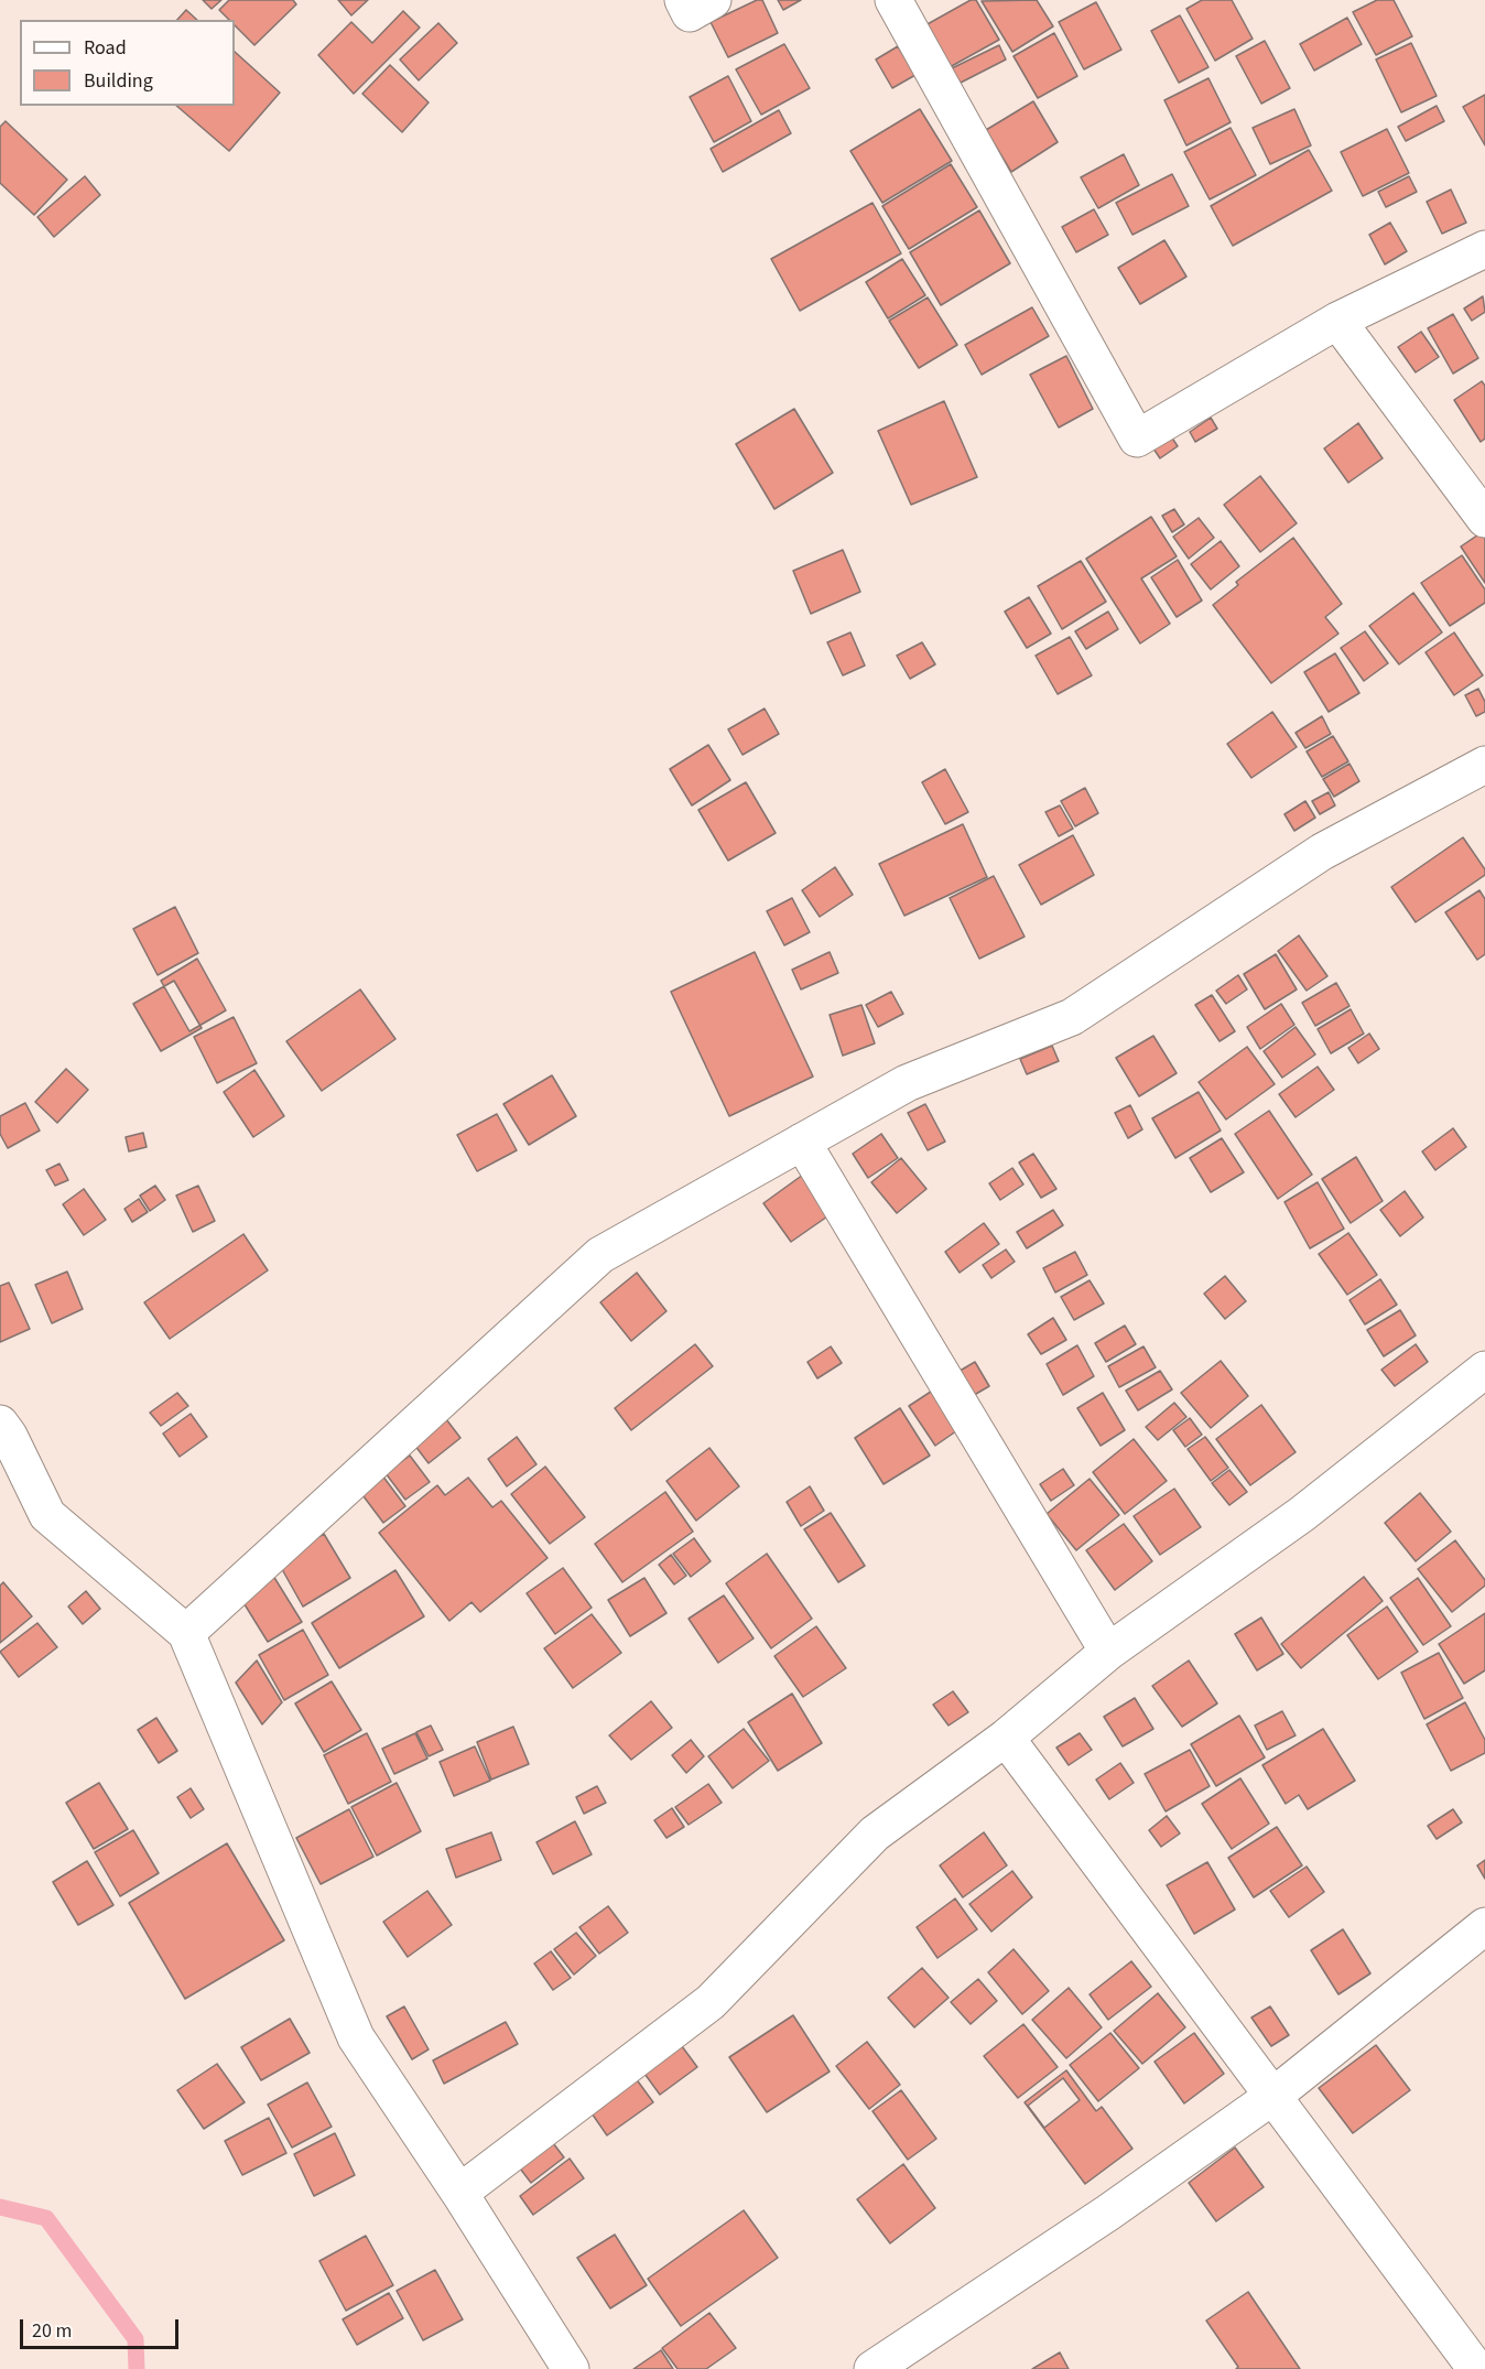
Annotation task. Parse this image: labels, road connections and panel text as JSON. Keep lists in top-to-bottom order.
{
  "legend": ["Road", "Building"],
  "scale_bar": "20 m"
}
